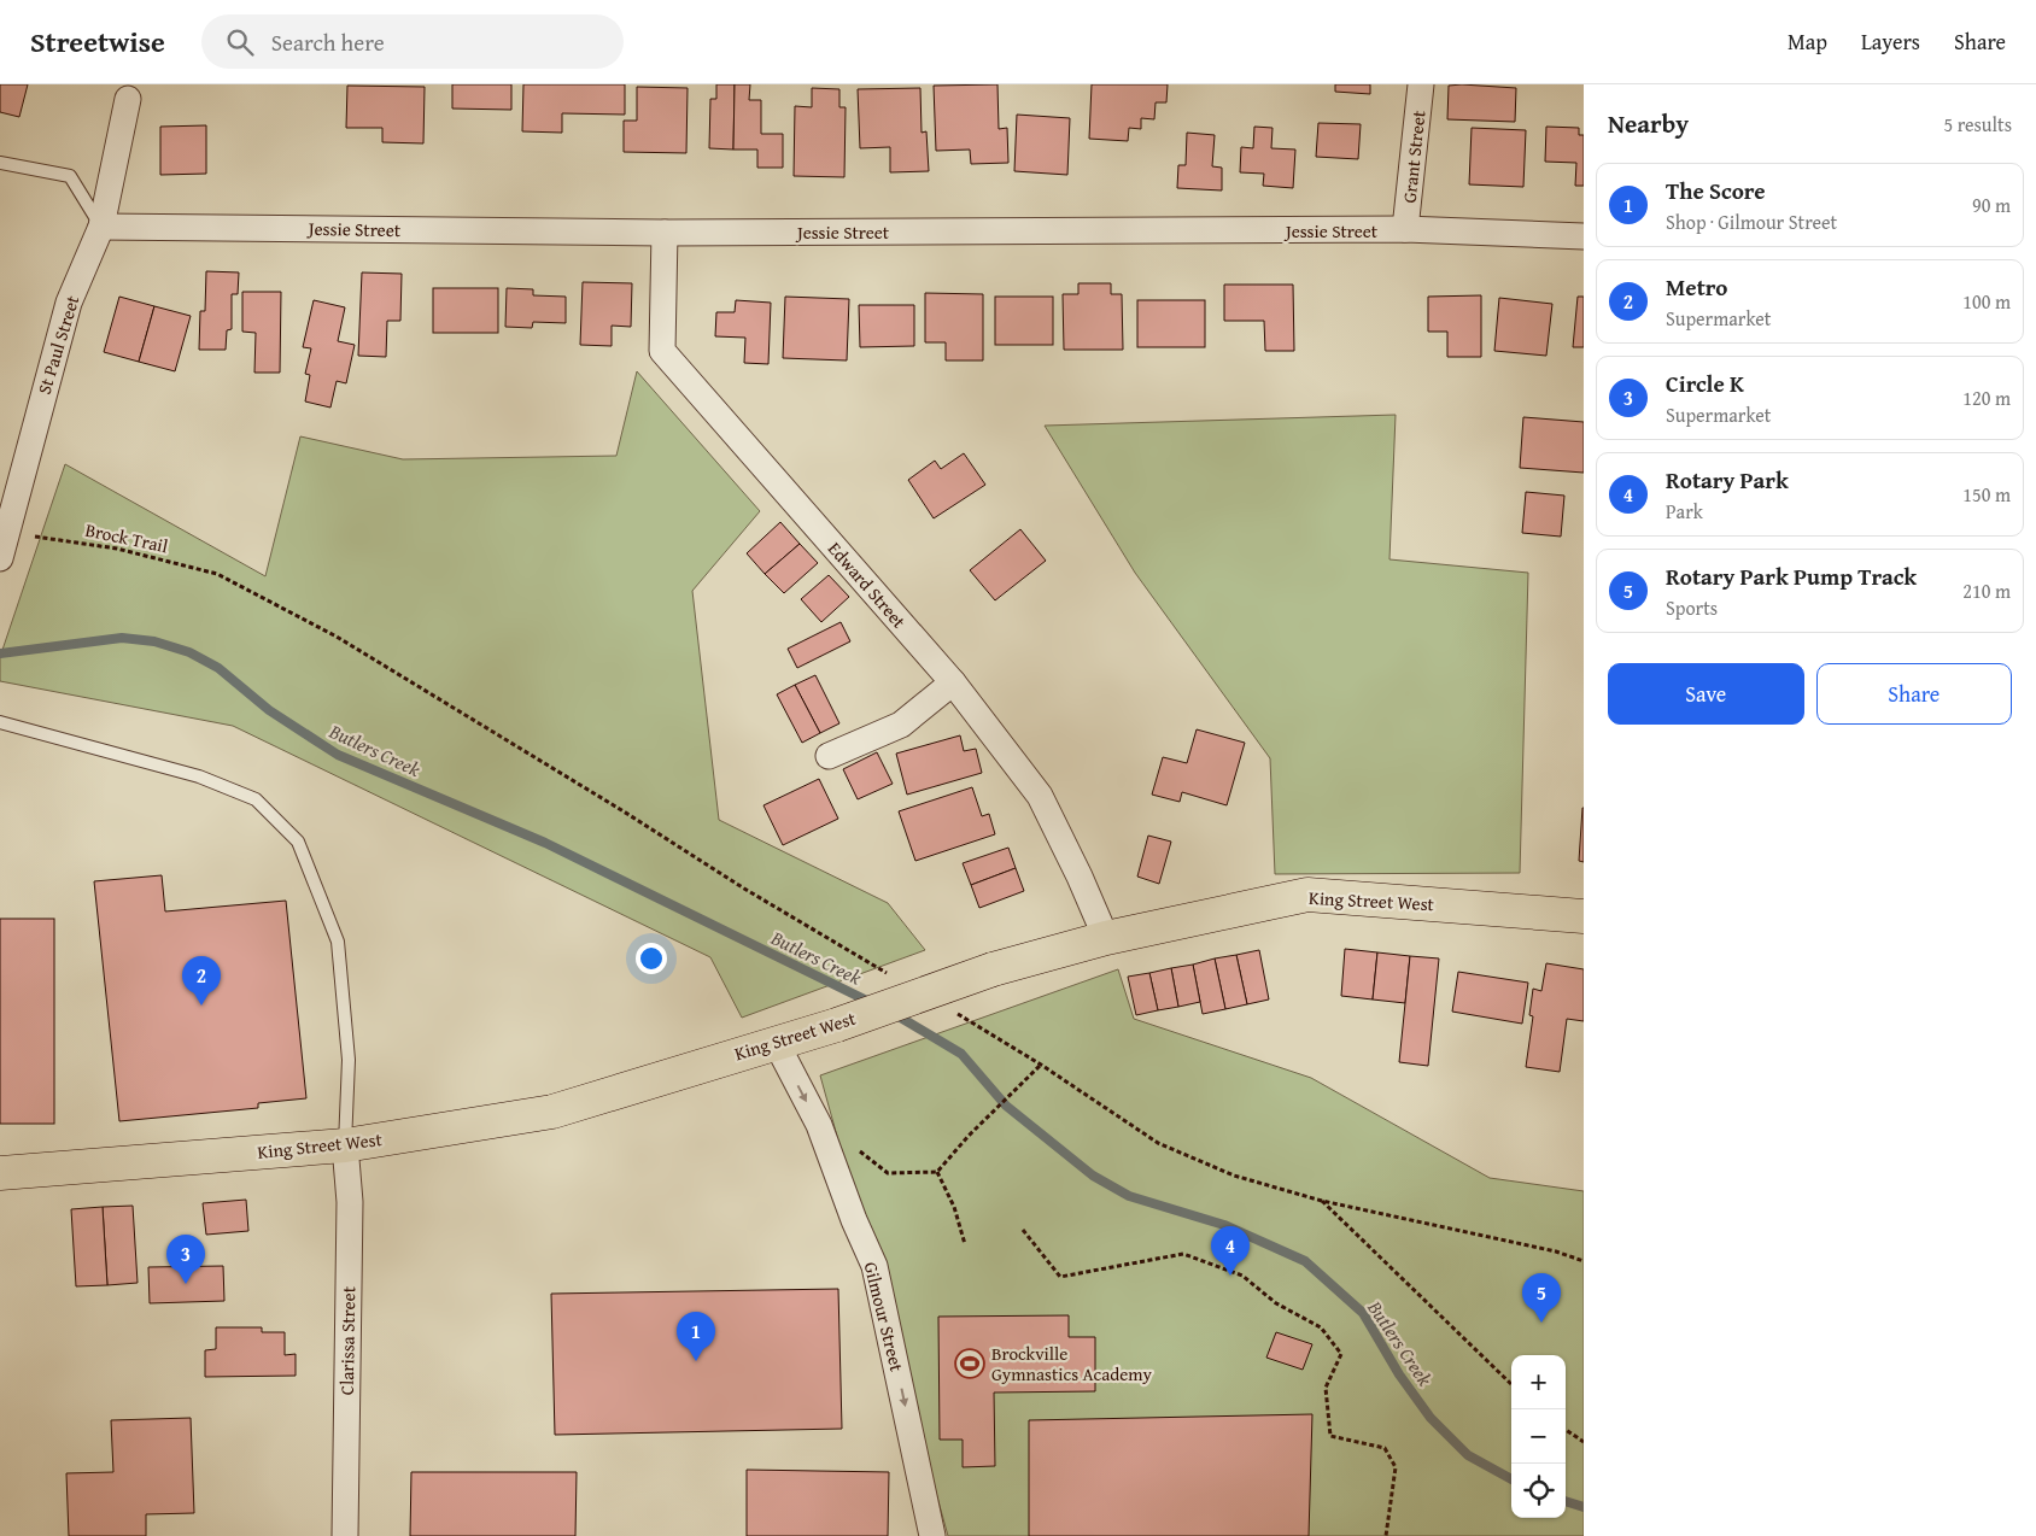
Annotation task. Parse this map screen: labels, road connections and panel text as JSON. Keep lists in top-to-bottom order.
{
  "streets": {
    "main road": ["King Street West"],
    "street": [
      "Grant Street",
      "Jessie Street",
      "St Paul Street",
      "Edward Street",
      "Gilmour Street",
      "Clarissa Street"
    ],
    "path": ["Brock Trail"]
  },
  "crossings": [
    ["Grant Street", "Jessie Street"],
    ["Jessie Street", "St Paul Street"],
    ["Jessie Street", "Edward Street"],
    ["Edward Street", "King Street West"],
    ["King Street West", "Gilmour Street"],
    ["King Street West", "Clarissa Street"]
  ],
  "one_way": ["Gilmour Street"],
  "water": ["Butlers Creek"],
  "places": {
    "sports": ["Brockville Gymnastics Academy"]
  },
  "page": {
    "header": "Streetwise",
    "search": "Search here",
    "nav": ["Map", "Layers", "Share"],
    "heading": ["Nearby", "5 results"],
    "list": [
      {
        "mark": "1",
        "name": "The Score",
        "note": "Shop · Gilmour Street",
        "value": "90 m"
      },
      {
        "mark": "2",
        "name": "Metro",
        "note": "Supermarket",
        "value": "100 m"
      },
      {
        "mark": "3",
        "name": "Circle K",
        "note": "Supermarket",
        "value": "120 m"
      },
      {
        "mark": "4",
        "name": "Rotary Park",
        "note": "Park",
        "value": "150 m"
      },
      {
        "mark": "5",
        "name": "Rotary Park Pump Track",
        "note": "Sports",
        "value": "210 m"
      }
    ],
    "buttons": ["Save", "Share"],
    "pins": [
      "2",
      "4",
      "3",
      "5",
      "1"
    ],
    "map_buttons": ["+", "−"]
  }
}
